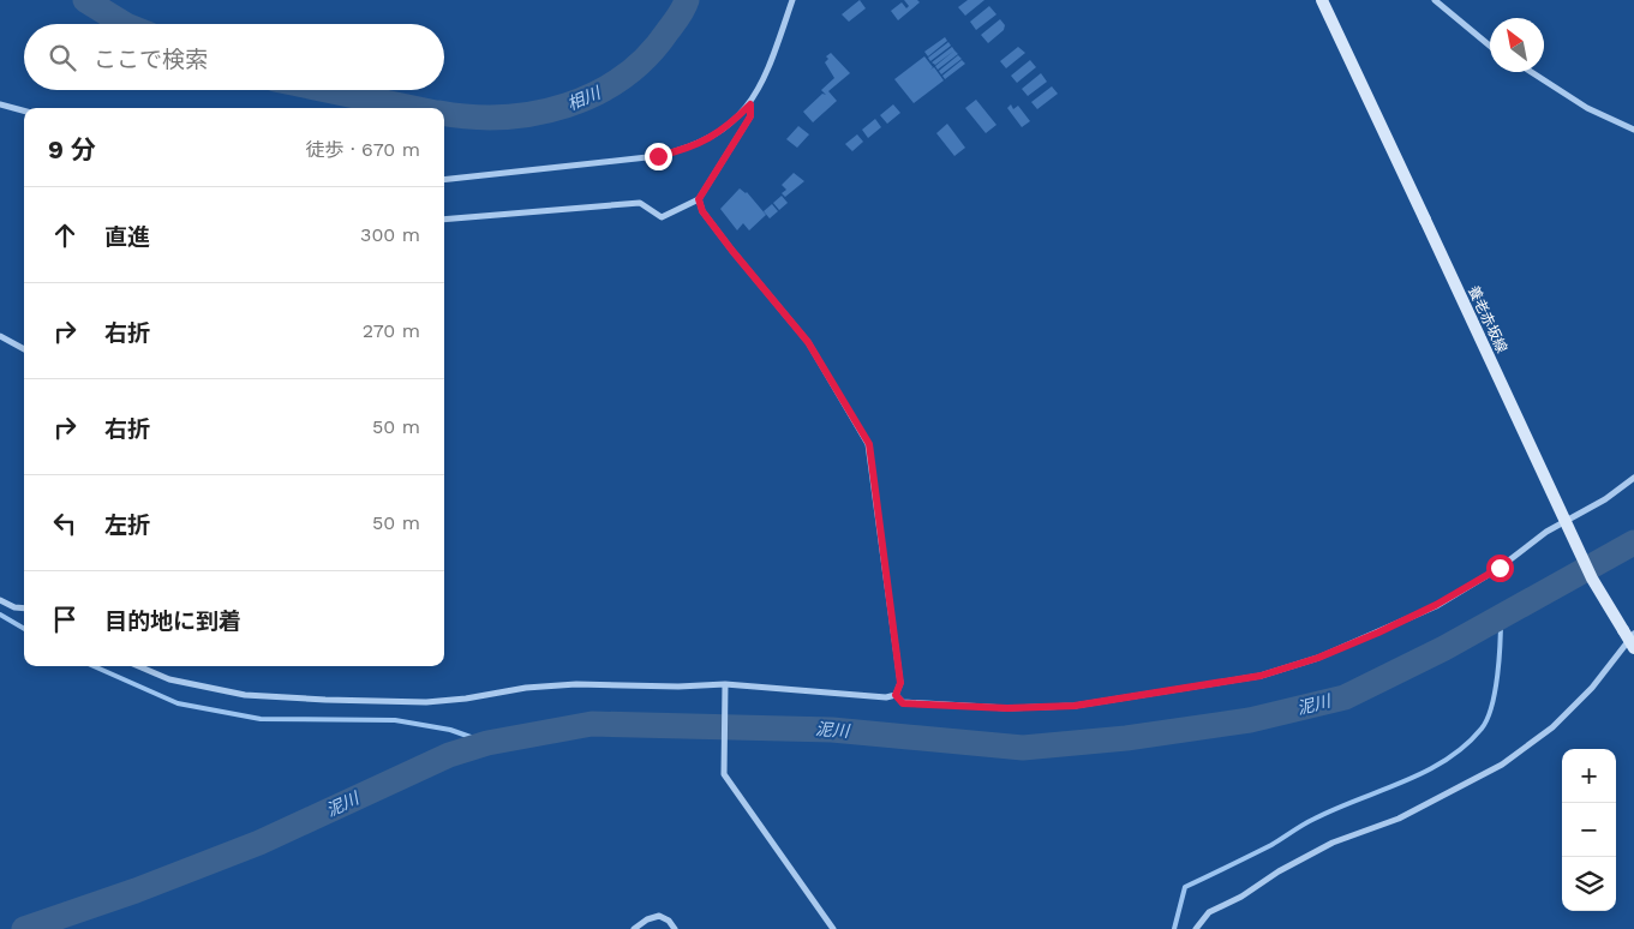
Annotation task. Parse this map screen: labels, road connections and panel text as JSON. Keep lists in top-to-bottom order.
{
  "streets": {
    "main road": ["養老赤坂線"]
  },
  "water": ["相川", "泥川"],
  "north": "top left",
  "page": {
    "search": "ここで検索",
    "heading": ["9 分", "徒歩 · 670 m"],
    "list": [
      ["直進", "300 m"],
      ["右折", "270 m"],
      ["右折", "50 m"],
      ["左折", "50 m"],
      "目的地に到着"
    ],
    "map_buttons": ["+", "−"]
  }
}
